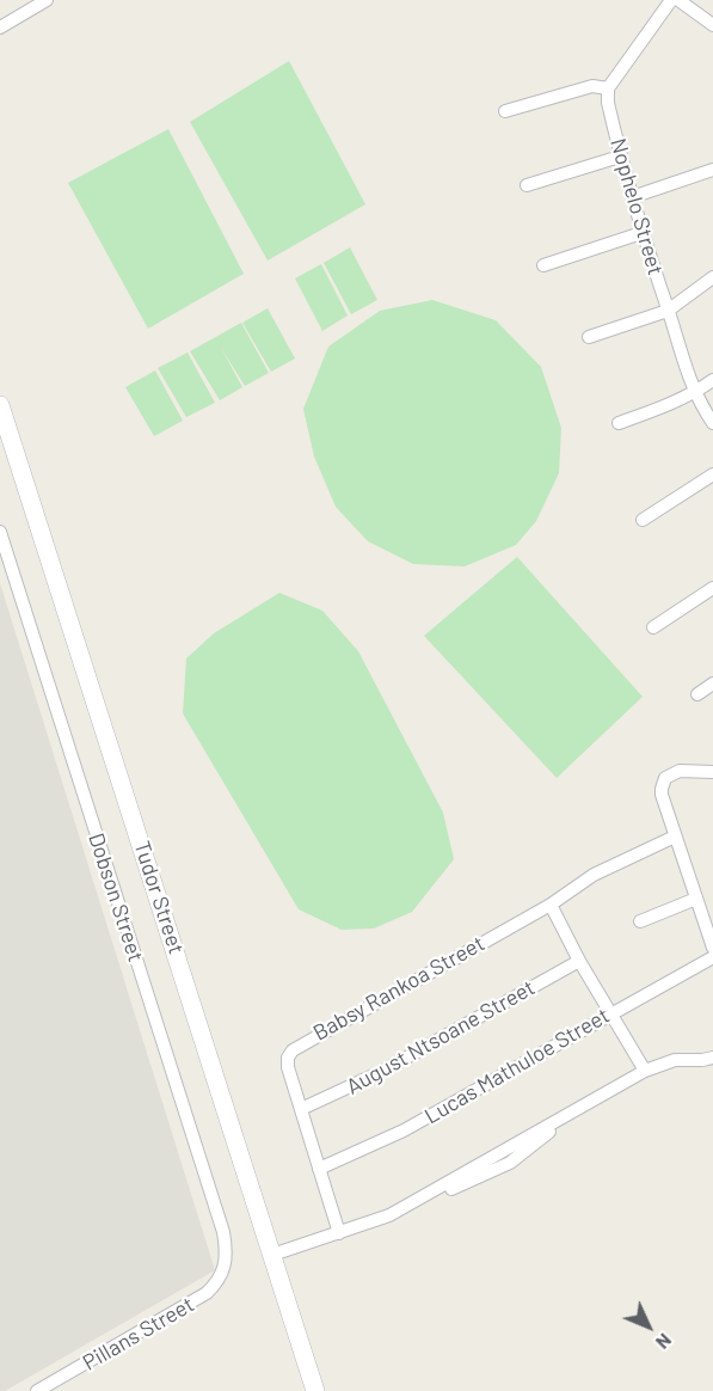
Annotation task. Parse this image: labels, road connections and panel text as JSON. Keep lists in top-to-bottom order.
{
  "streets": {
    "street": [
      "Nophelo Street",
      "Dobson Street",
      "Tudor Street",
      "Babsy Rankoa Street",
      "August Ntsoane Street",
      "Lucas Mathuloe Street",
      "Pillans Street"
    ]
  },
  "crossings": [
    ["Dobson Street", "Pillans Street"],
    ["Babsy Rankoa Street", "August Ntsoane Street"],
    ["Babsy Rankoa Street", "Lucas Mathuloe Street"]
  ],
  "north": "bottom right"
}
